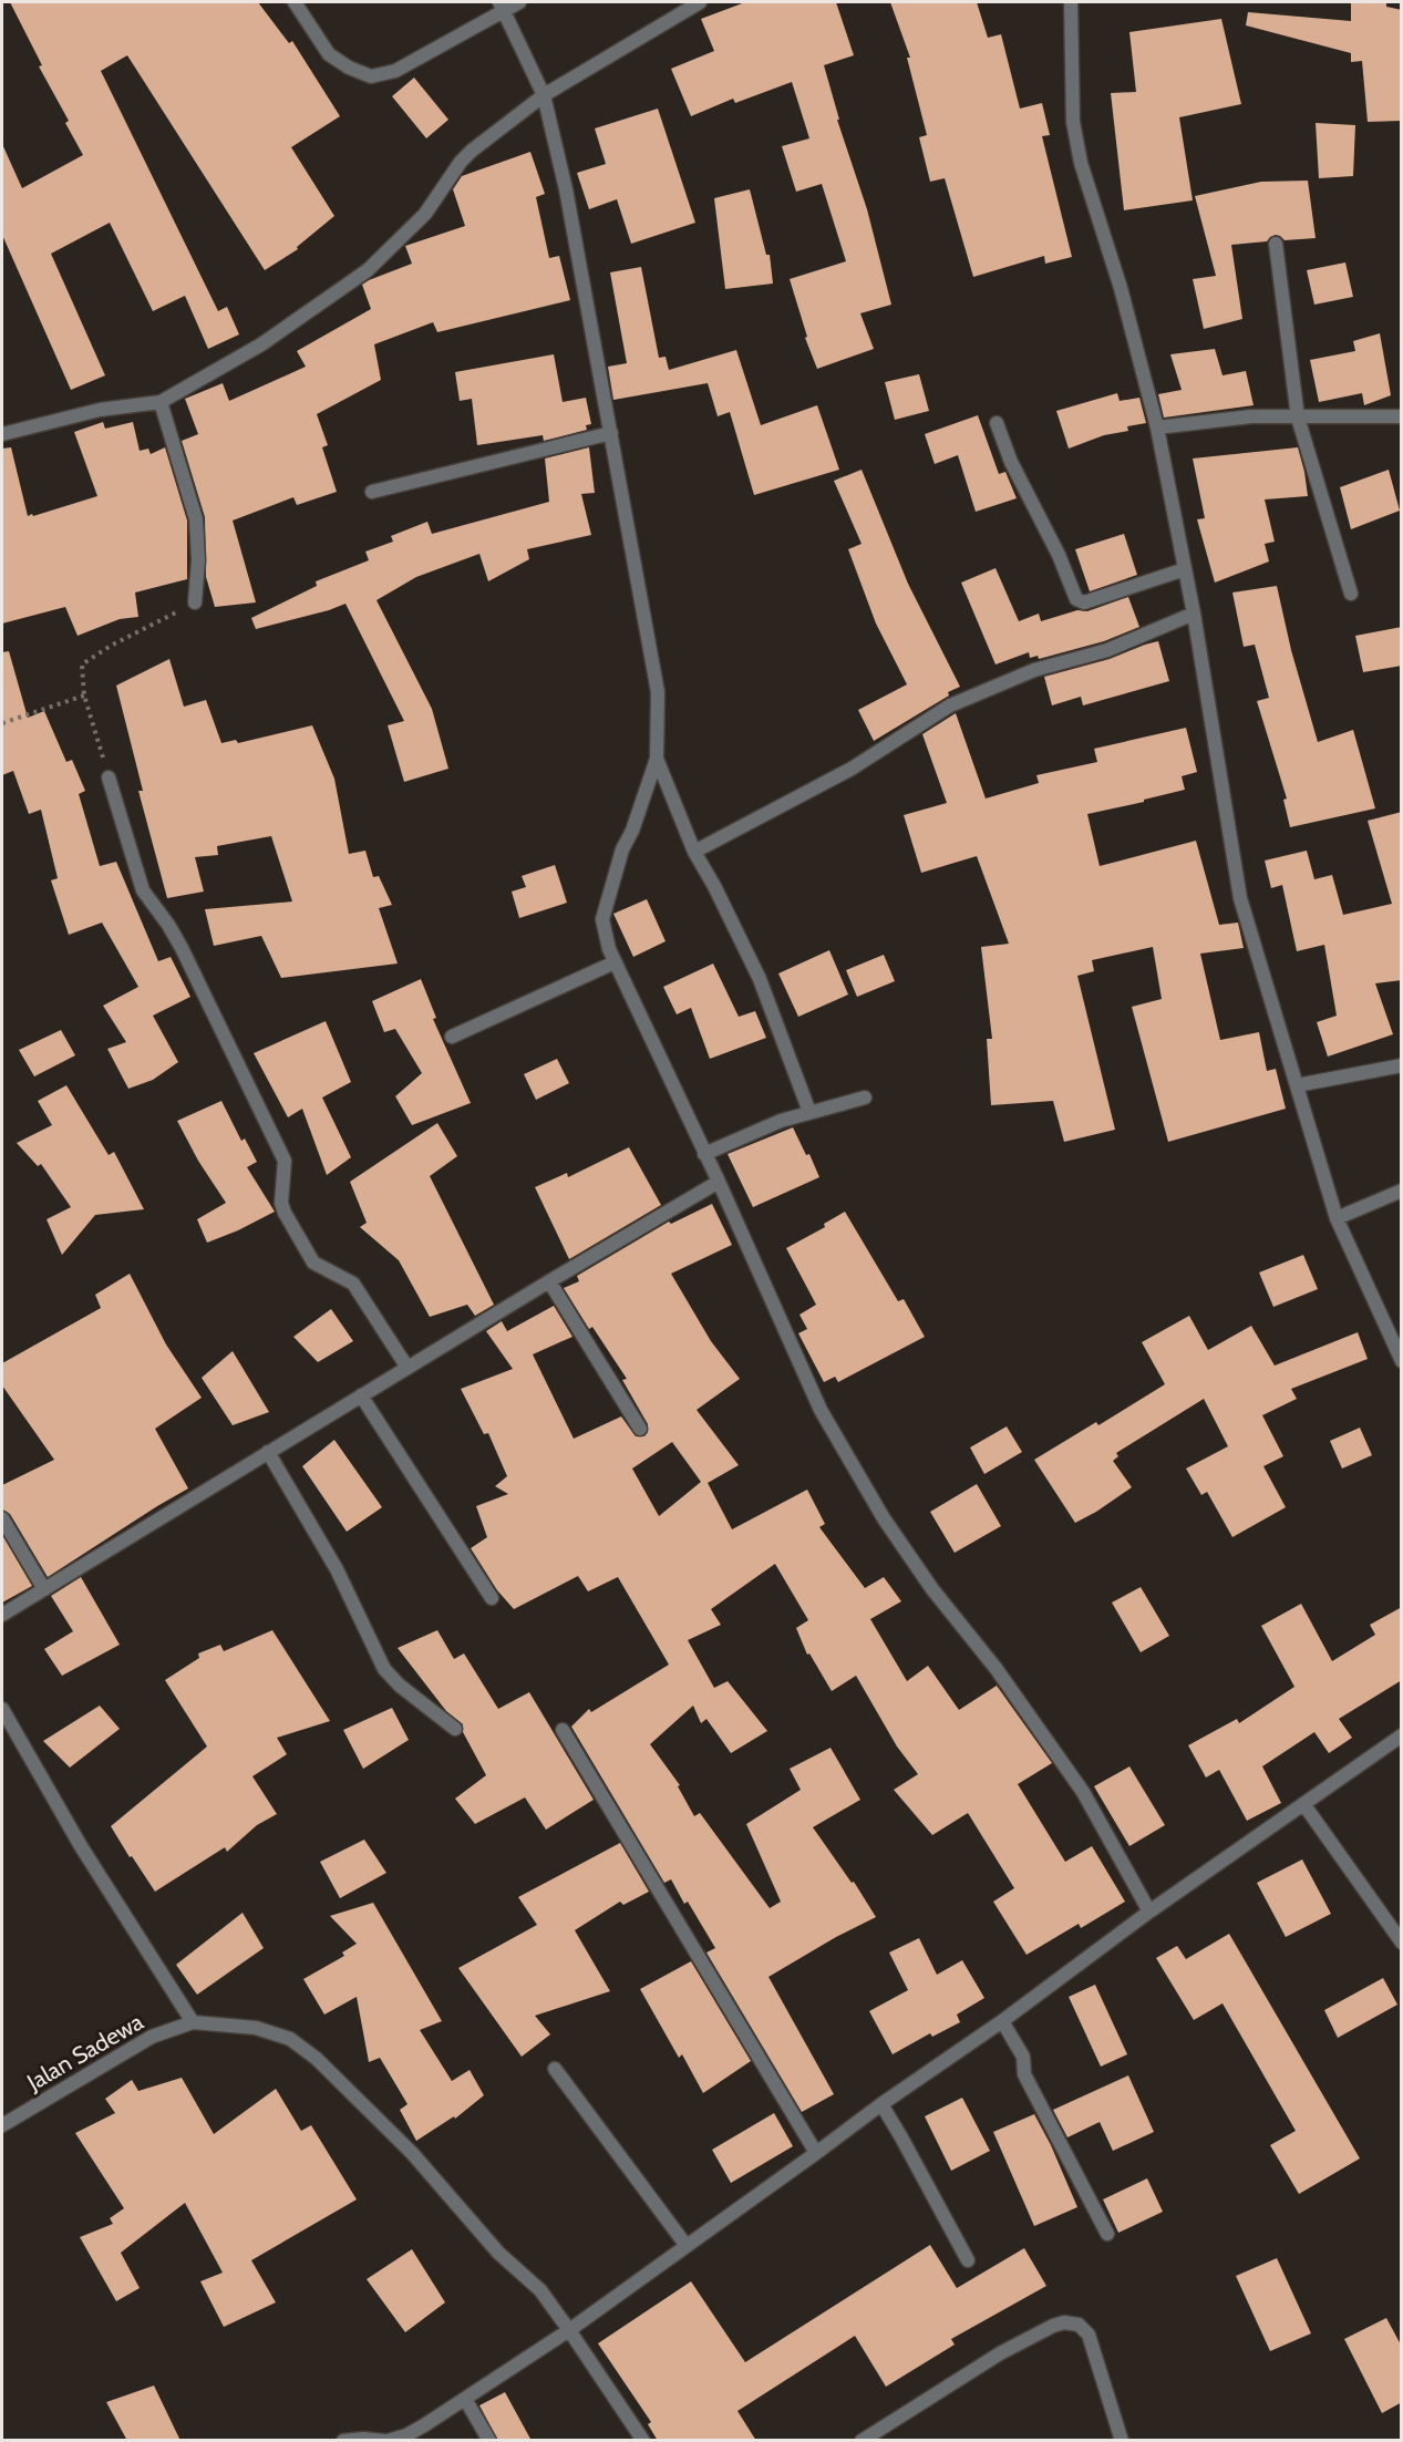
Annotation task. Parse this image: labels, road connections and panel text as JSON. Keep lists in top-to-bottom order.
{
  "streets": {
    "street": ["Jalan Sadewa"]
  }
}
